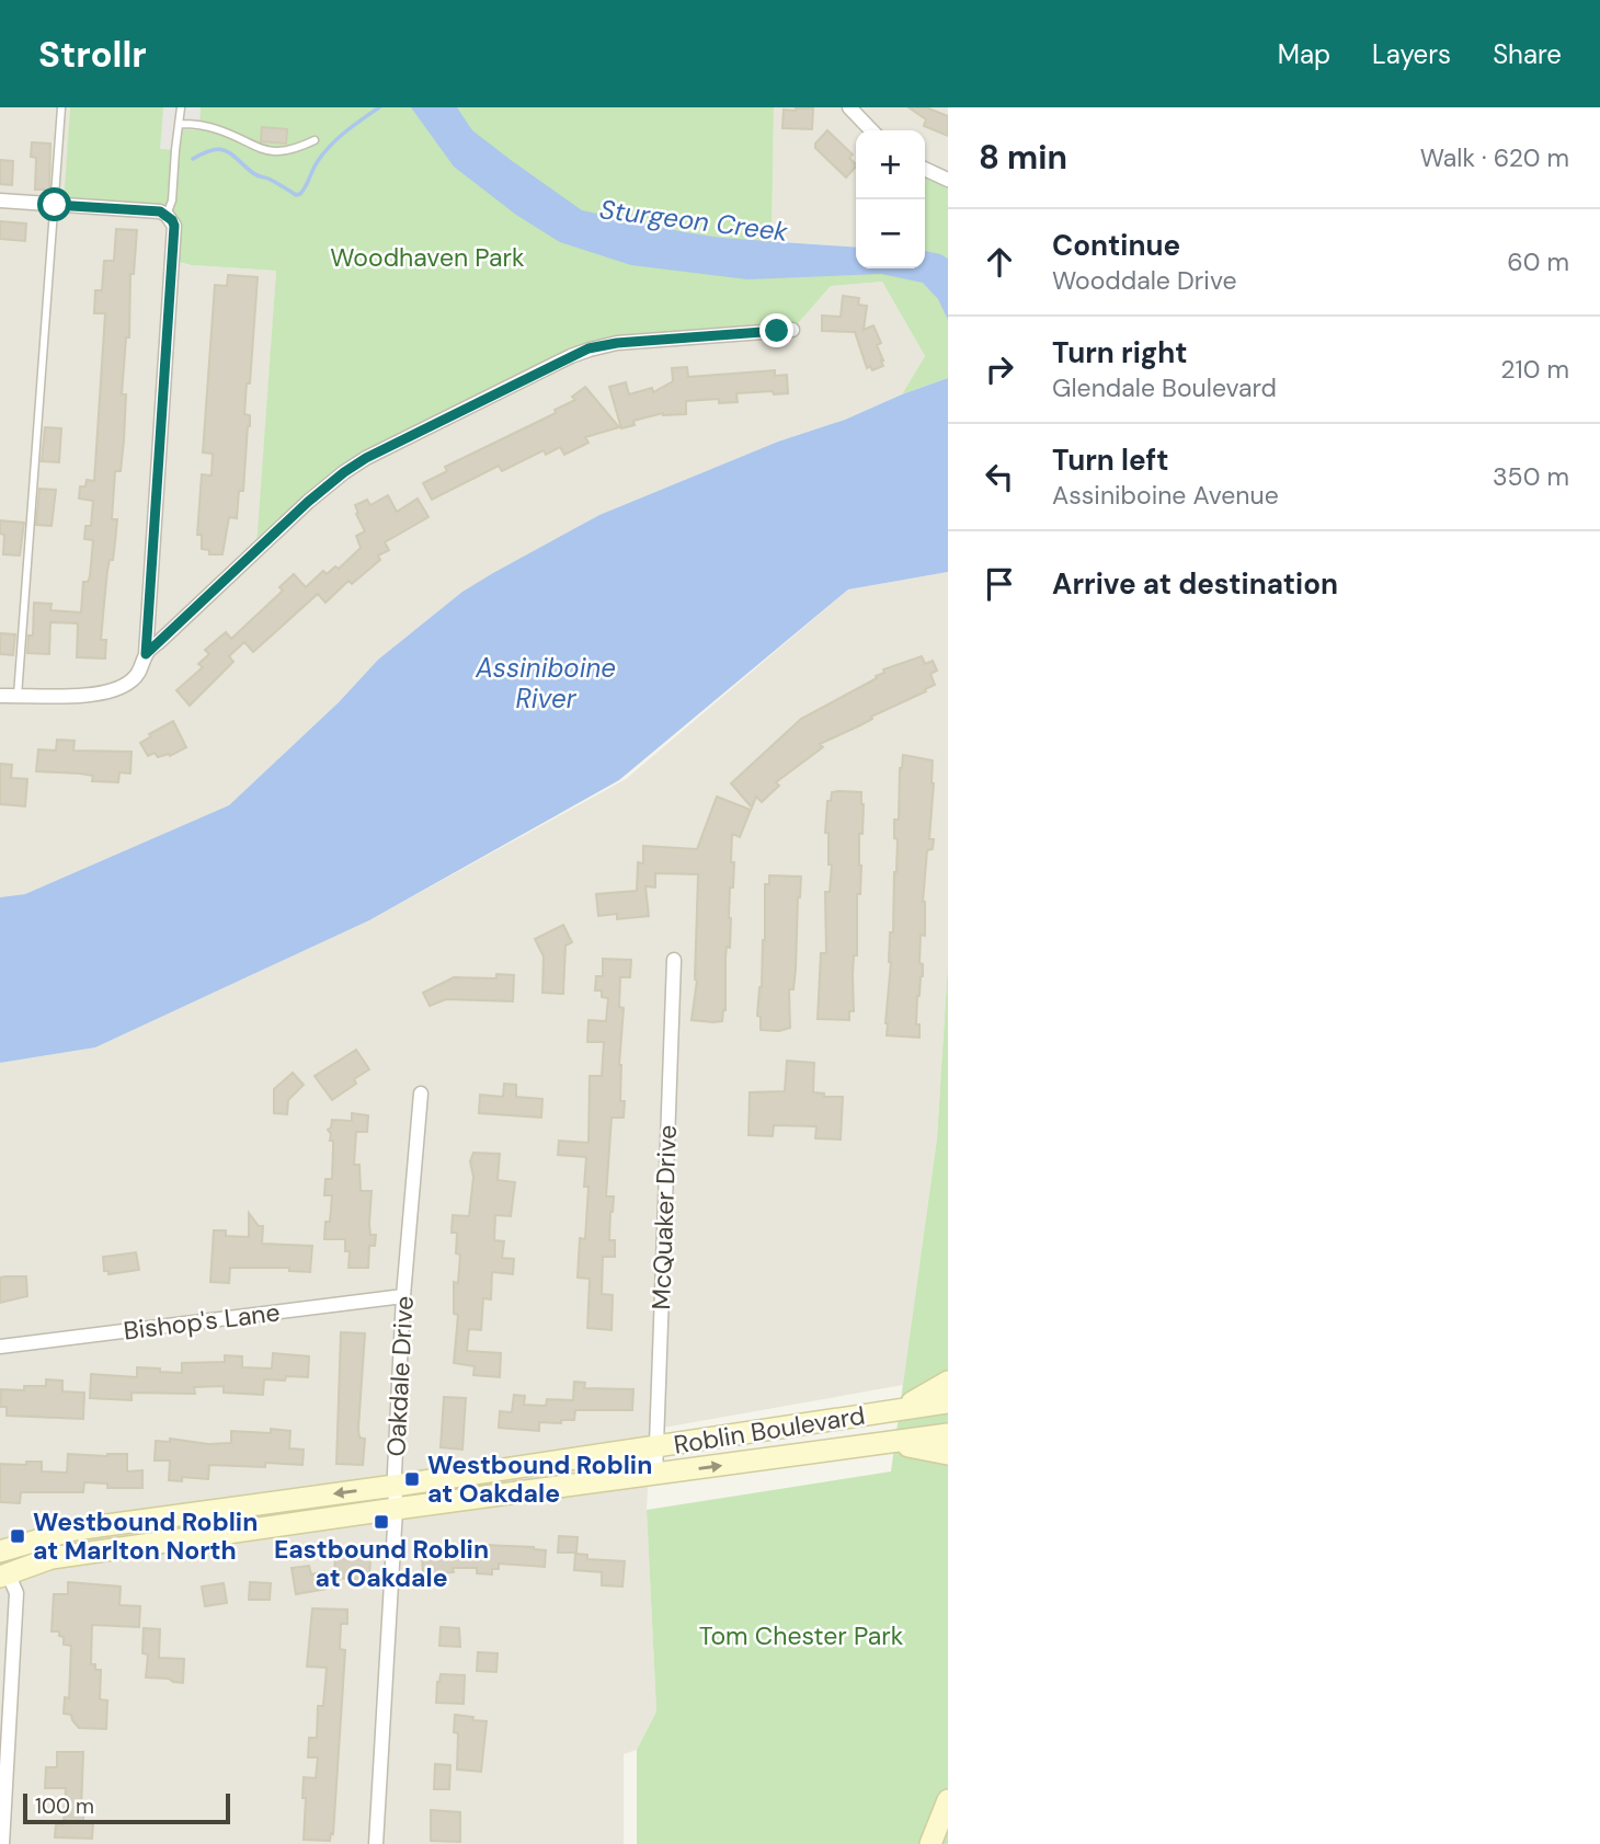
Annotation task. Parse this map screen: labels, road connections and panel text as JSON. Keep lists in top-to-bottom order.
{
  "streets": {
    "main road": ["Roblin Boulevard"],
    "street": ["McQuaker Drive", "Bishop's Lane", "Oakdale Drive"]
  },
  "crossings": [
    ["McQuaker Drive", "Roblin Boulevard"],
    ["Bishop's Lane", "Oakdale Drive"],
    ["Oakdale Drive", "Roblin Boulevard"]
  ],
  "water": ["Sturgeon Creek", "Assiniboine River"],
  "parks": ["Woodhaven Park", "Tom Chester Park"],
  "places": {
    "transit": ["Westbound Roblin at Oakdale", "Eastbound Roblin at Oakdale", "Westbound Roblin at Marlton North"]
  },
  "scale_bar": "100 m",
  "page": {
    "header": "Strollr",
    "nav": ["Map", "Layers", "Share"],
    "heading": ["8 min", "Walk · 620 m"],
    "map_buttons": ["+", "−"],
    "list": [
      ["Continue", "Wooddale Drive", "60 m"],
      ["Turn right", "Glendale Boulevard", "210 m"],
      ["Turn left", "Assiniboine Avenue", "350 m"],
      "Arrive at destination"
    ],
    "scale": "100 m"
  }
}
